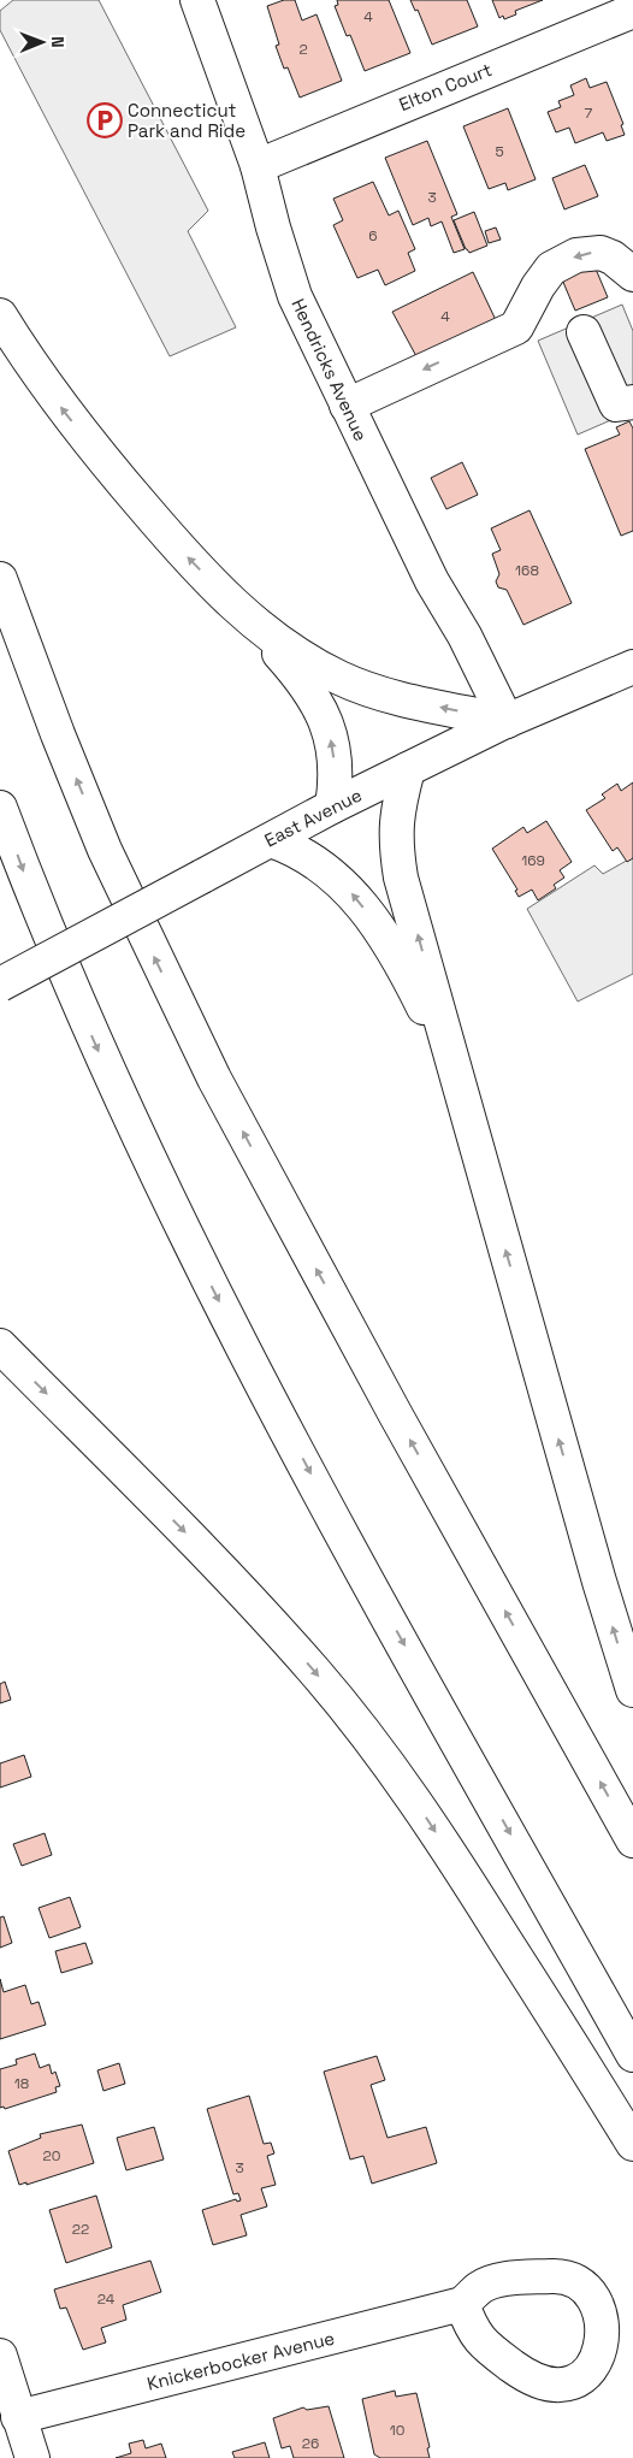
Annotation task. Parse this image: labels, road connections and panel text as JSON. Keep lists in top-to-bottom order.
{
  "streets": {
    "main road": [
      "Elton Court",
      "Hendricks Avenue",
      "East Avenue",
      "Knickerbocker Avenue"
    ]
  },
  "crossings": [
    ["Elton Court", "Hendricks Avenue"],
    ["Hendricks Avenue", "East Avenue"]
  ],
  "places": {
    "parking": ["Connecticut Park and Ride"]
  },
  "house_numbers": [
    "4",
    "2",
    "7",
    "5",
    "3",
    "6",
    "4",
    "168",
    "169",
    "18",
    "20",
    "3",
    "22",
    "24",
    "10",
    "26"
  ],
  "north": "right"
}
